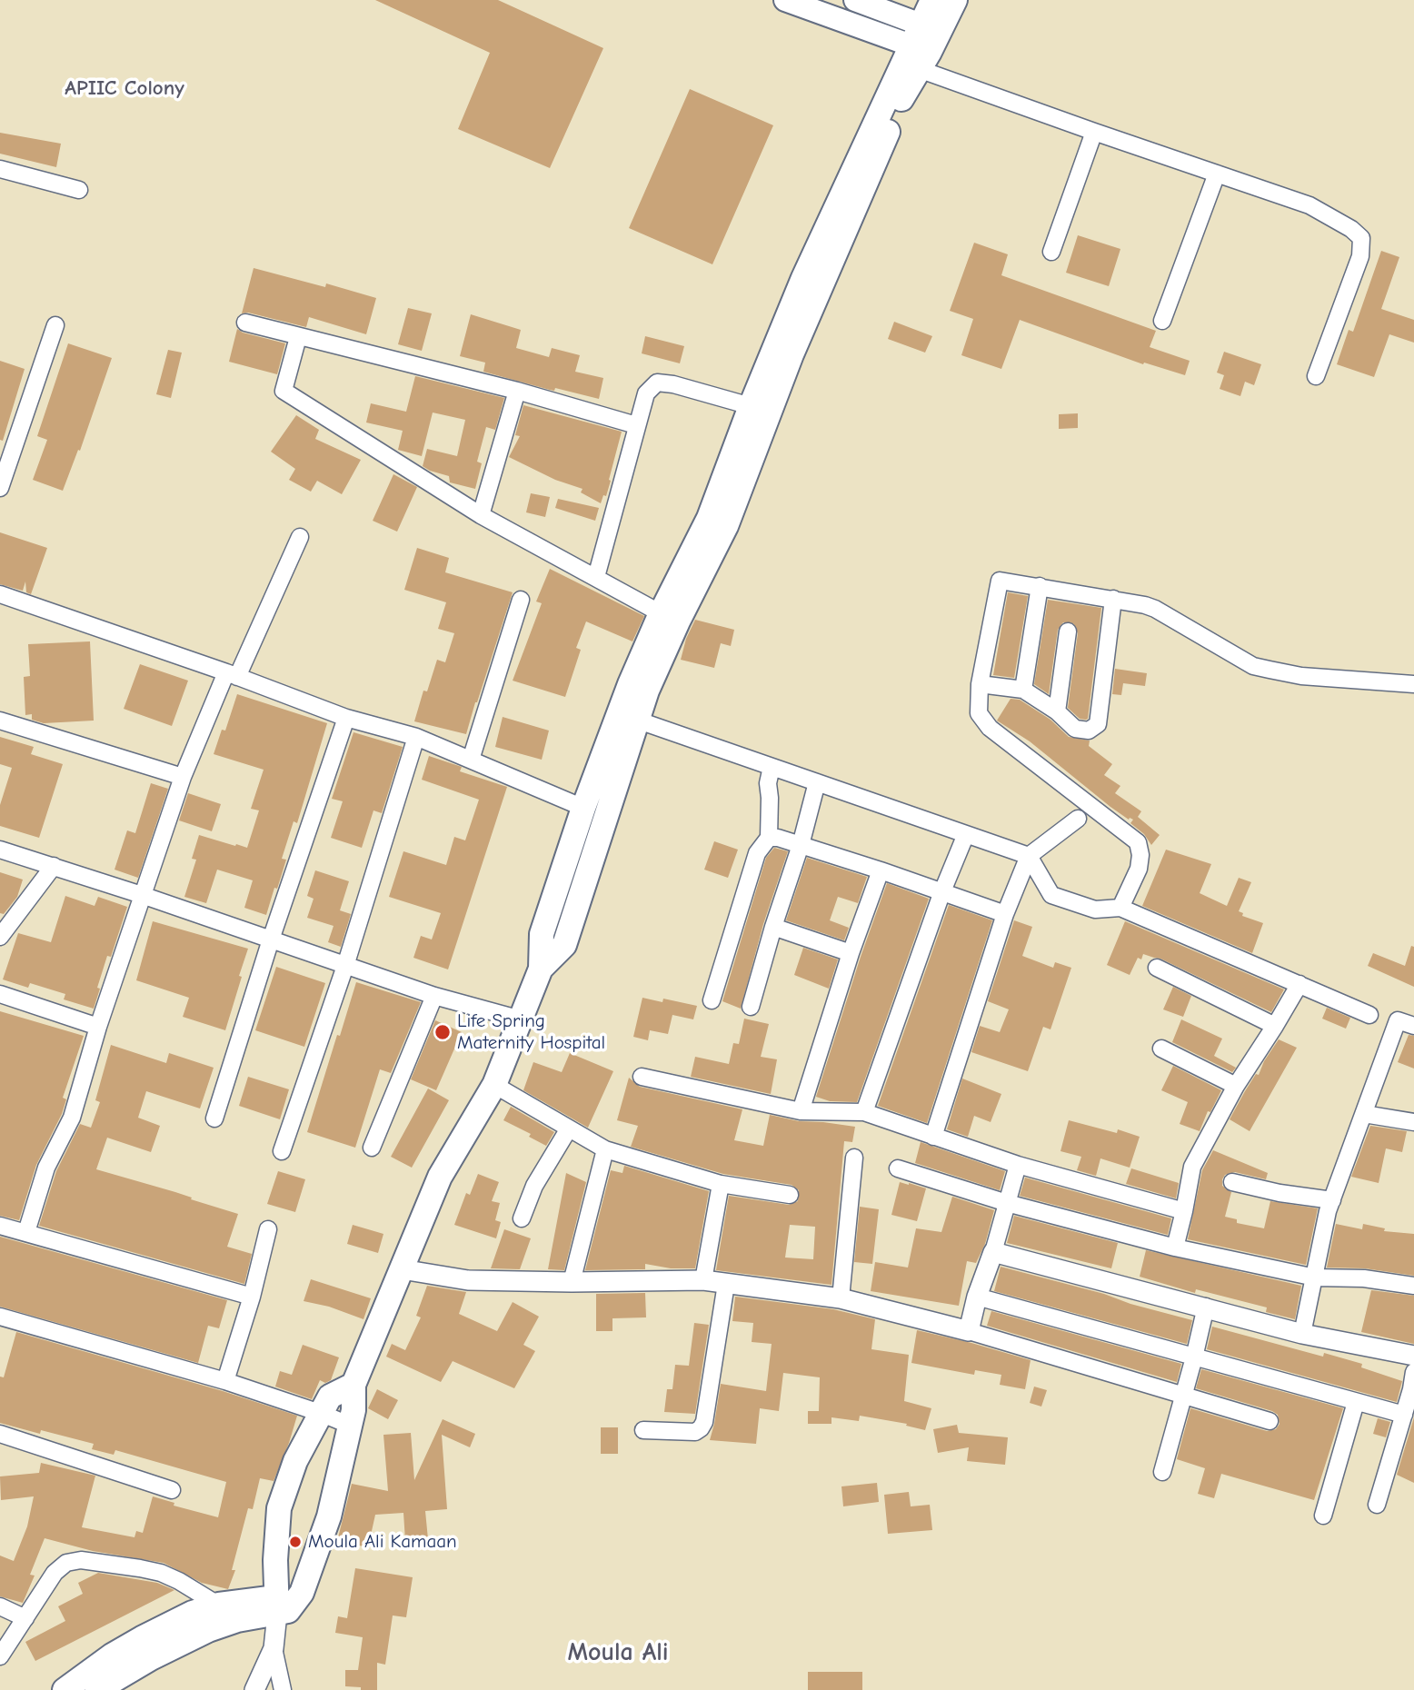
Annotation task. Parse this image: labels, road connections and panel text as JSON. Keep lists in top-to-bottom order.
{
  "districts": ["APIIC Colony", "Moula Ali"],
  "places": ["Life Spring Maternity Hospital", "Moula Ali Kamaan"]
}
